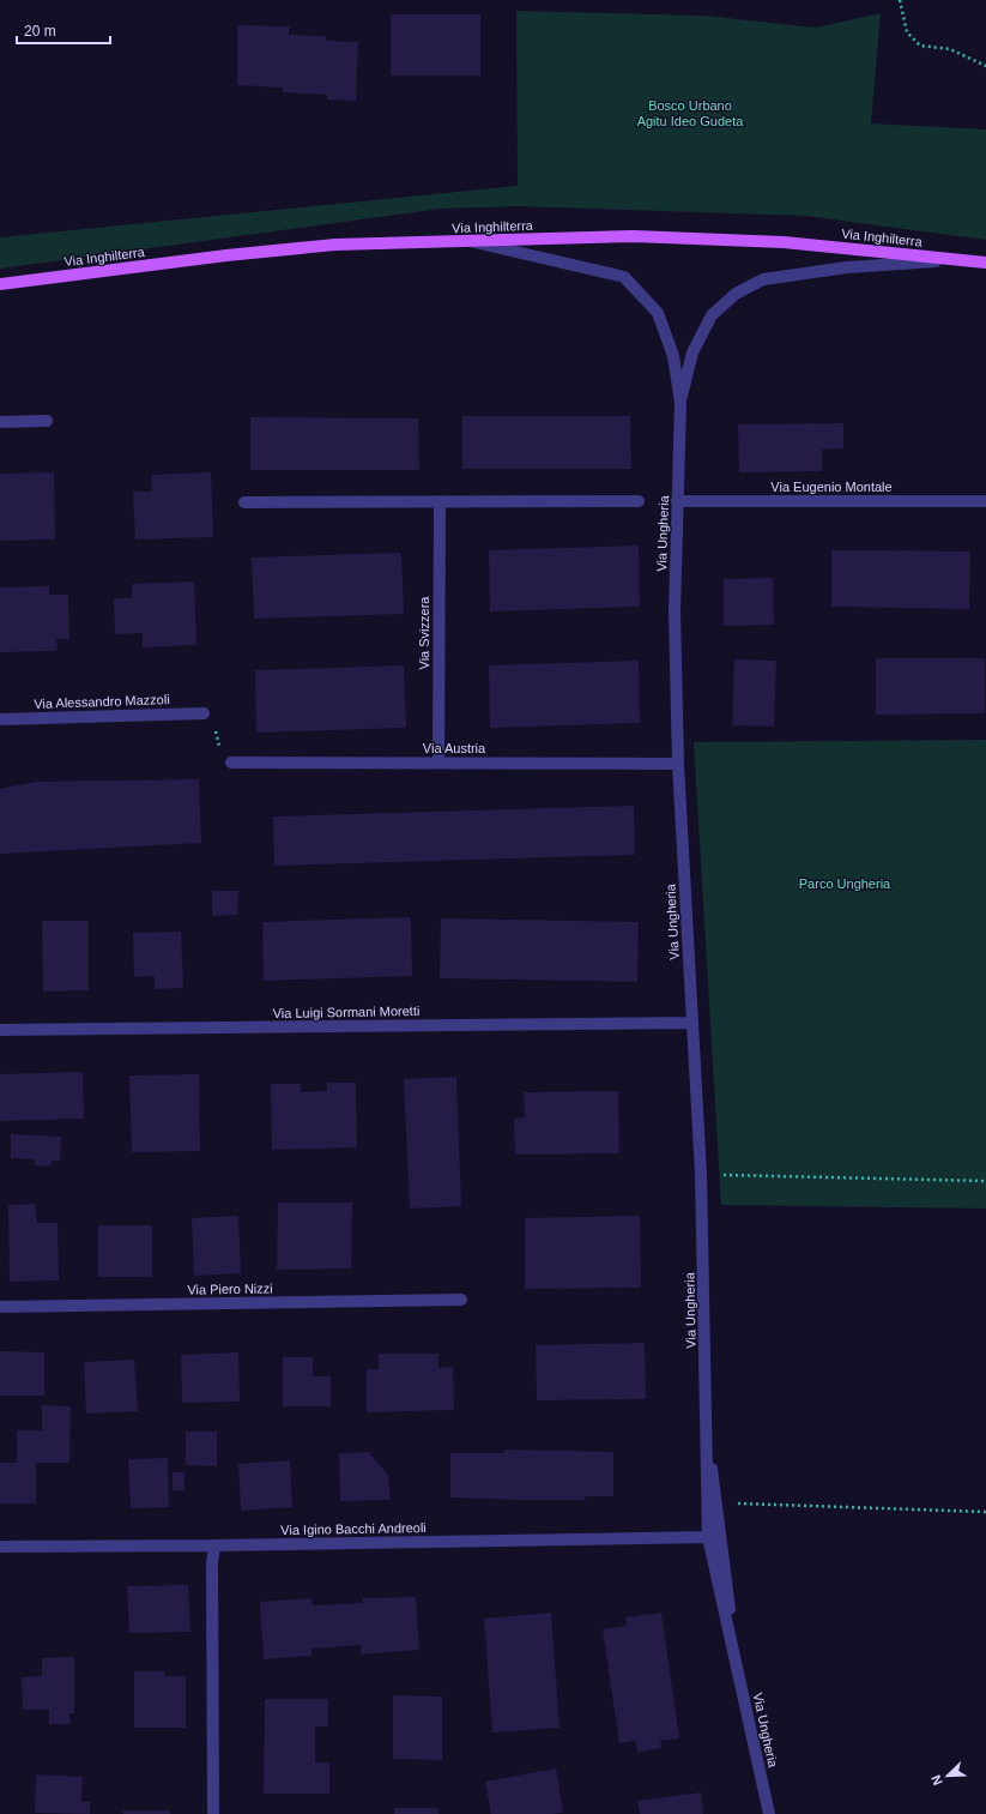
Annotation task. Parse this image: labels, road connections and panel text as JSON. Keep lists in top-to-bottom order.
{
  "streets": {
    "main road": ["Via Inghilterra"],
    "street": [
      "Via Eugenio Montale",
      "Via Ungheria",
      "Via Svizzera",
      "Via Alessandro Mazzoli",
      "Via Austria",
      "Via Luigi Sormani Moretti",
      "Via Piero Nizzi",
      "Via Igino Bacchi Andreoli"
    ]
  },
  "crossings": [
    ["Via Inghilterra", "Via Ungheria"],
    ["Via Eugenio Montale", "Via Ungheria"],
    ["Via Ungheria", "Via Austria"],
    ["Via Ungheria", "Via Luigi Sormani Moretti"],
    ["Via Ungheria", "Via Igino Bacchi Andreoli"],
    ["Via Svizzera", "Via Austria"]
  ],
  "parks": ["Bosco Urbano Agitu Ideo Gudeta", "Parco Ungheria"],
  "scale_bar": "20 m",
  "north": "bottom left"
}
